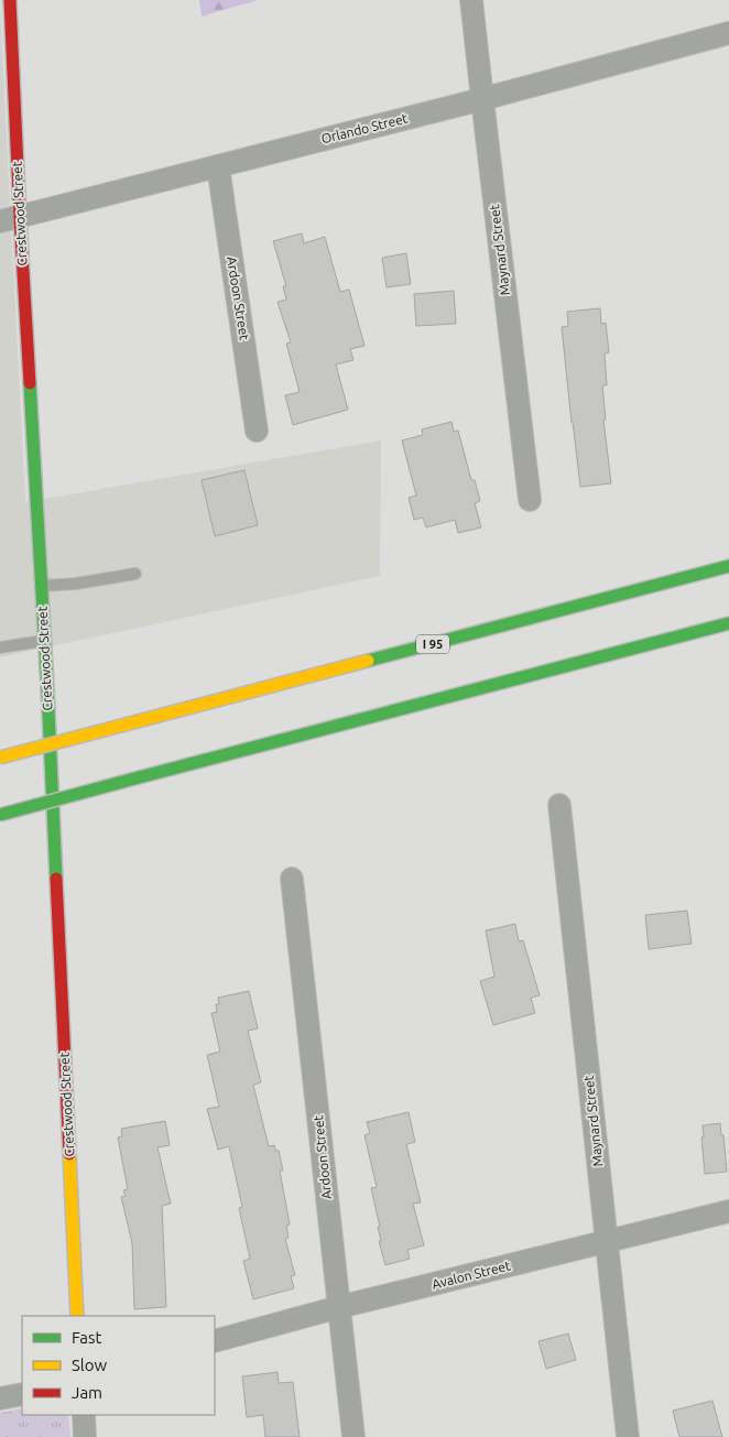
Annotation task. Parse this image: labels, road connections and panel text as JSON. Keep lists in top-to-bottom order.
{
  "streets": {
    "main road": ["Crestwood Street", "I 95"],
    "street": [
      "Orlando Street",
      "Maynard Street",
      "Ardoon Street",
      "Avalon Street"
    ]
  },
  "crossings": [
    ["Orlando Street", "Crestwood Street"],
    ["Orlando Street", "Maynard Street"],
    ["Orlando Street", "Ardoon Street"],
    ["Maynard Street", "Avalon Street"],
    ["Ardoon Street", "Avalon Street"]
  ],
  "legend": ["Fast", "Slow", "Jam"]
}
